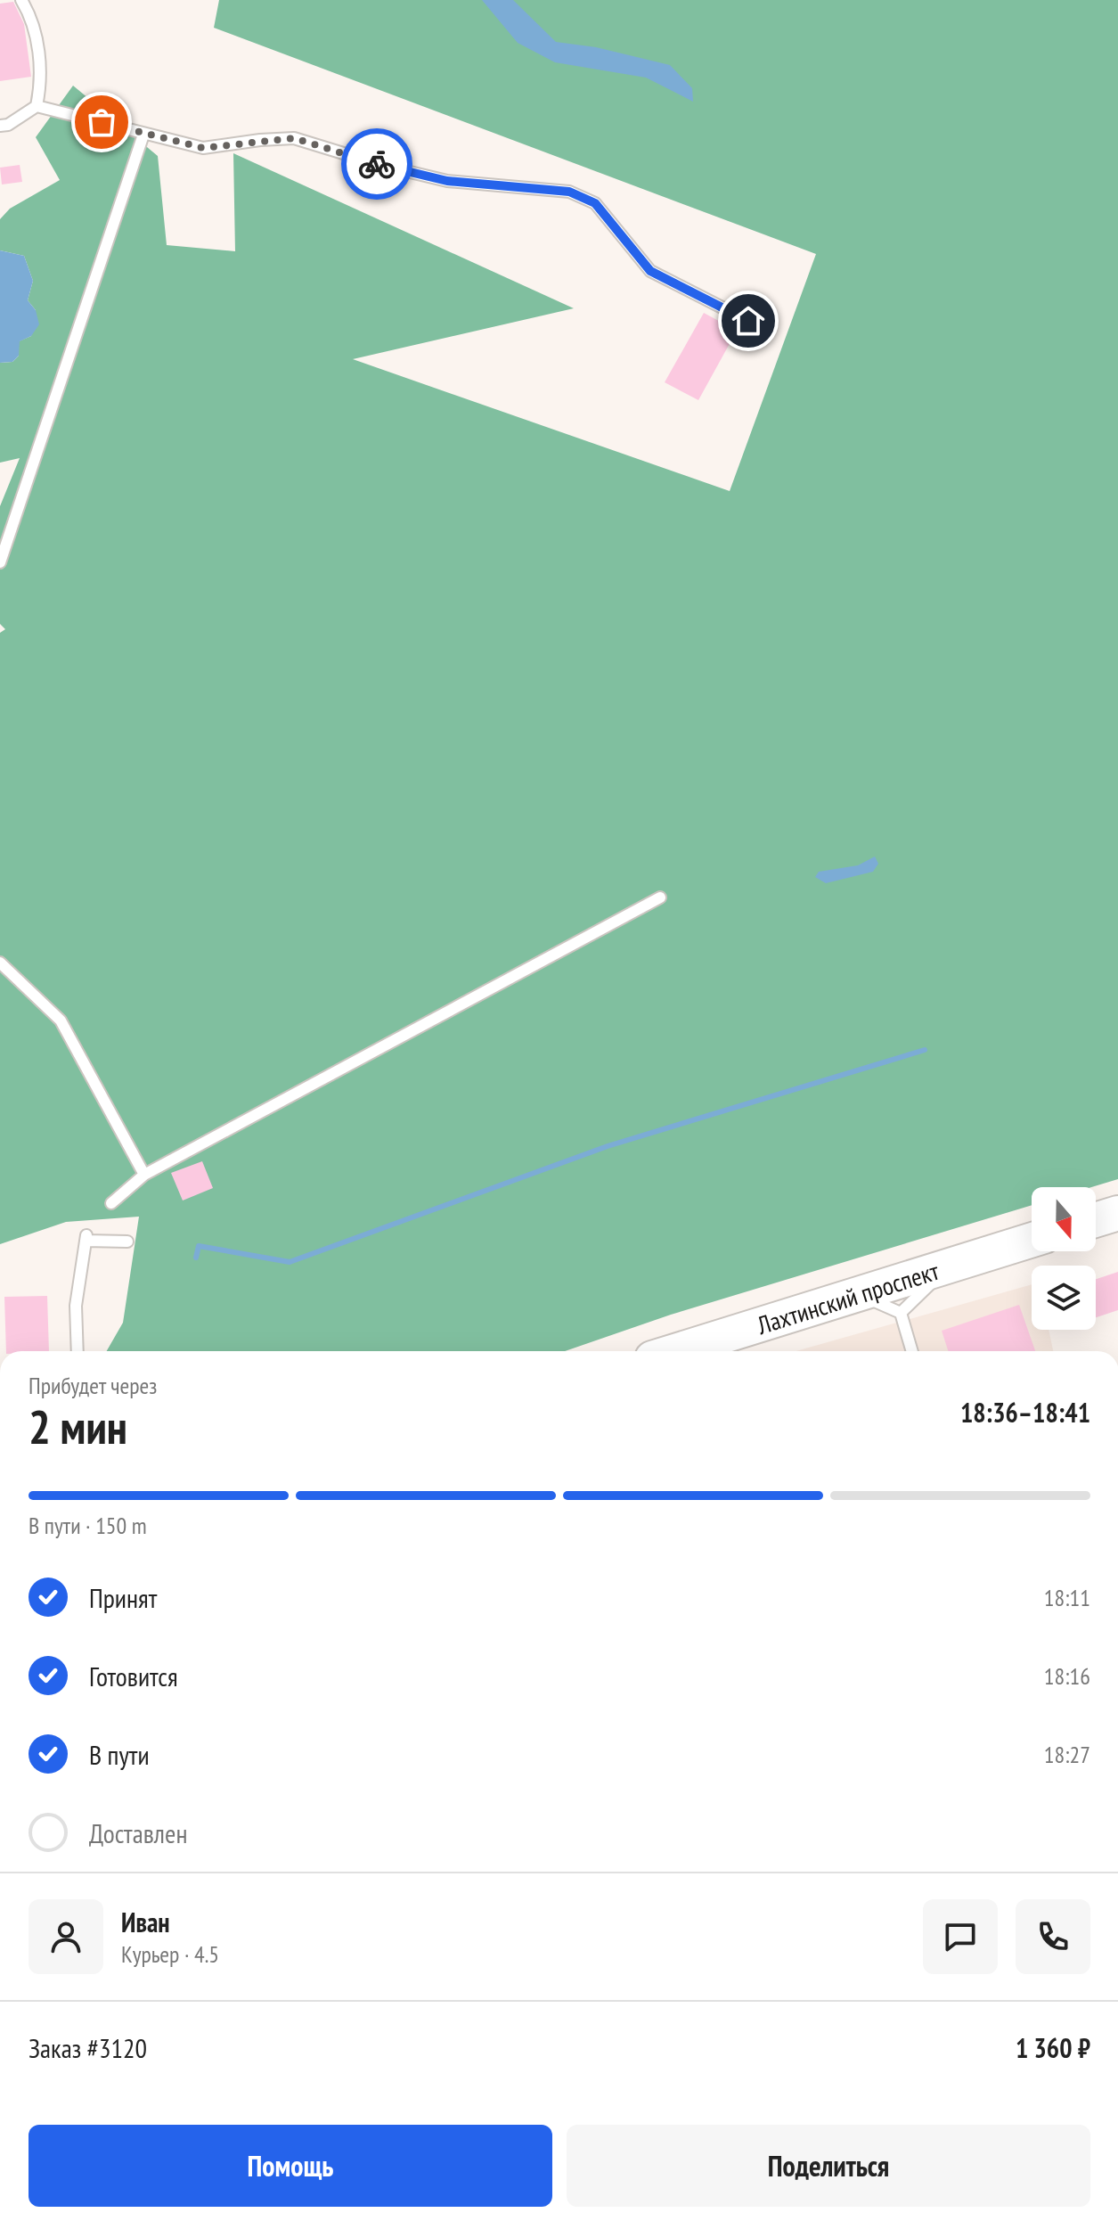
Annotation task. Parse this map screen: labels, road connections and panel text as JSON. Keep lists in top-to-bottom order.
{
  "streets": {
    "main road": ["Лахтинский проспект"]
  },
  "north": "bottom",
  "page": {
    "heading": ["2 мин", "Прибудет через", "18:36–18:41"],
    "panel": [
      "Иван",
      "Курьер · 4.5",
      "Заказ #3120",
      "1 360 ₽"
    ],
    "bar": "В пути · 150 m",
    "list": [
      ["Принят", "18:11"],
      ["Готовится", "18:16"],
      ["В пути", "18:27"],
      "Доставлен"
    ],
    "buttons": ["Помощь", "Поделиться"]
  }
}
